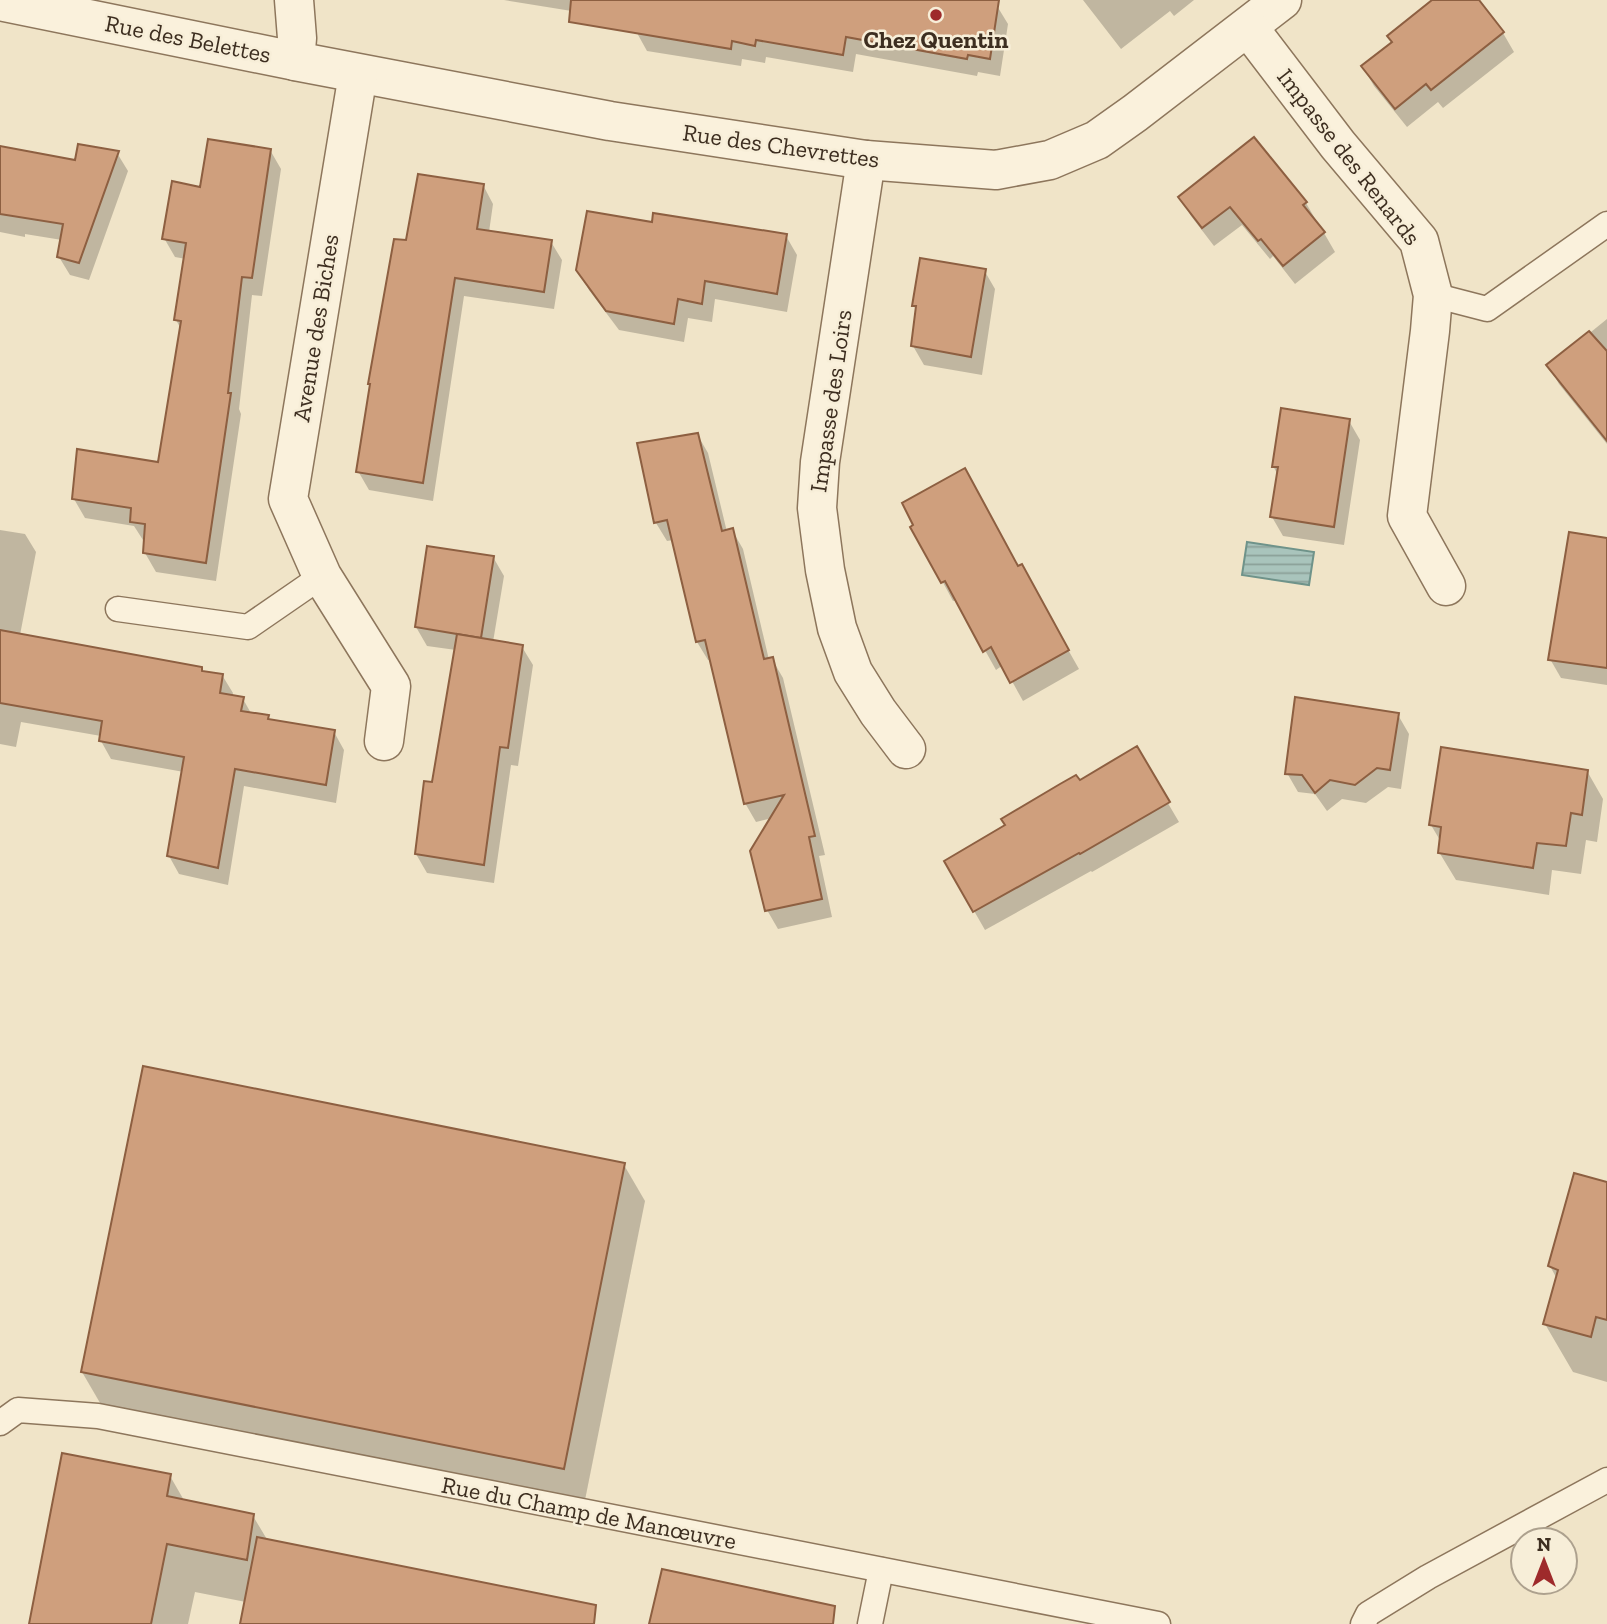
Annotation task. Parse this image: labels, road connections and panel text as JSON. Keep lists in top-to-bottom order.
{
  "streets": {
    "street": [
      "Rue des Belettes",
      "Rue des Chevrettes",
      "Impasse des Renards",
      "Avenue des Biches",
      "Impasse des Loirs"
    ],
    "lane": ["Rue du Champ de Manœuvre"]
  },
  "crossings": [
    ["Rue des Belettes", "Rue des Chevrettes"],
    ["Rue des Chevrettes", "Impasse des Renards"],
    ["Rue des Chevrettes", "Avenue des Biches"],
    ["Rue des Chevrettes", "Impasse des Loirs"]
  ],
  "places": ["Chez Quentin"],
  "north": "top"
}
